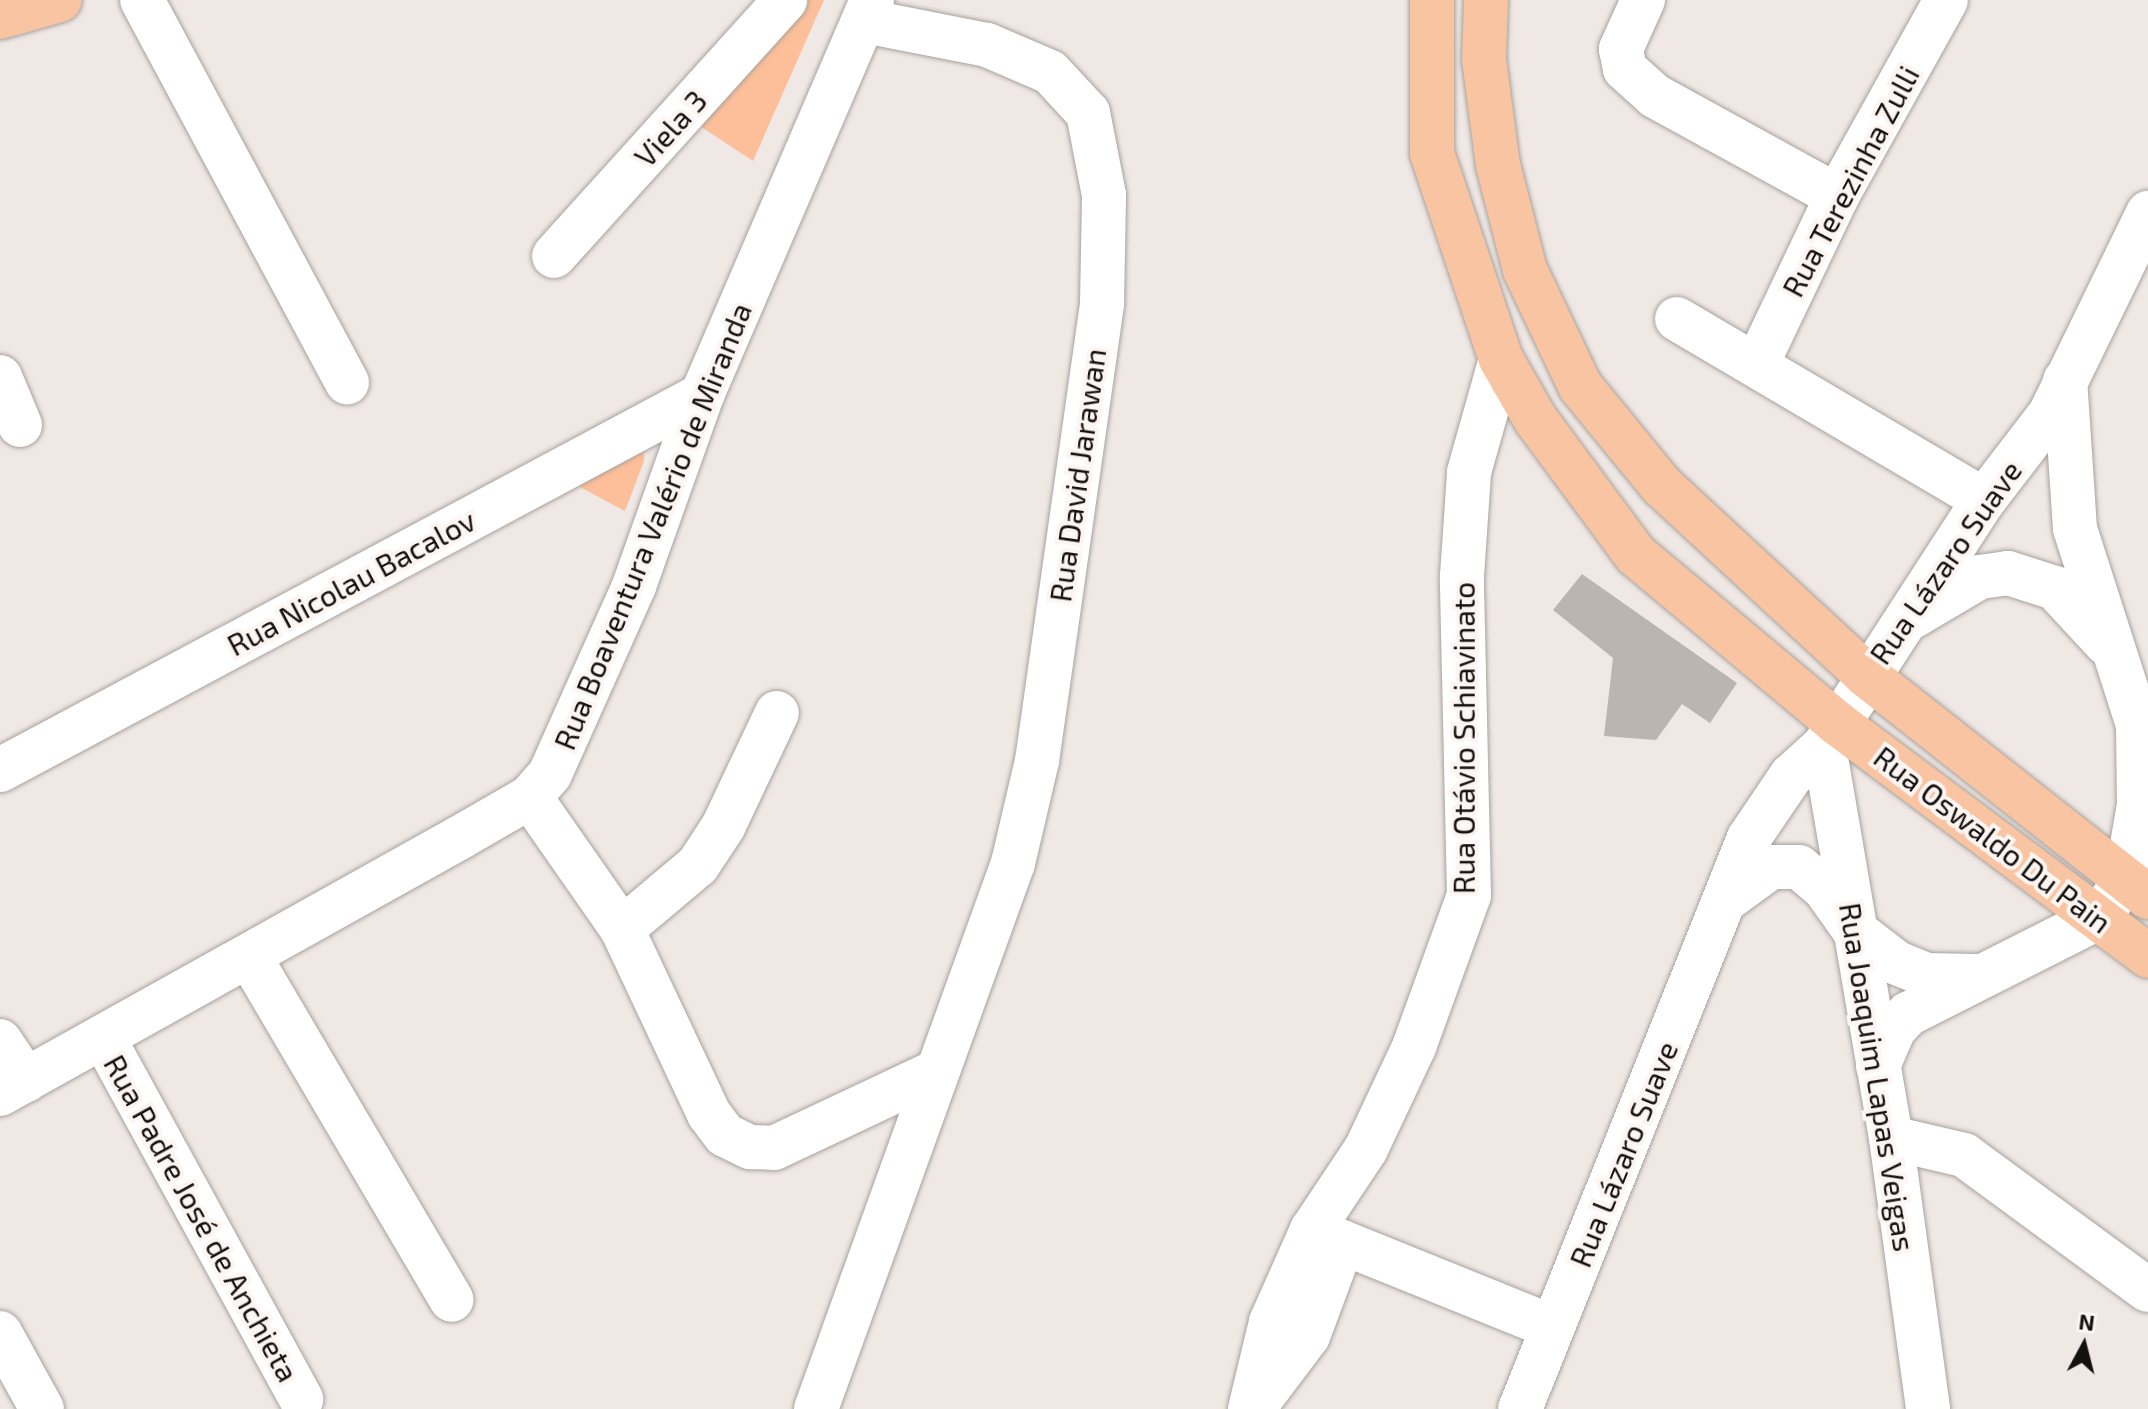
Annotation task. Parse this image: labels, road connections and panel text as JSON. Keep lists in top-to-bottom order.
{
  "streets": {
    "main road": ["Rua Oswaldo Du Pain"],
    "street": [
      "Viela 3",
      "Rua Terezinha Zulli",
      "Rua David Jarawan",
      "Rua Boaventura Valério de Miranda",
      "Rua Lázaro Suave",
      "Rua Nicolau Bacalov",
      "Rua Otávio Schiavinato",
      "Rua Joaquim Lapas Veigas",
      "Rua Padre José de Anchieta"
    ]
  },
  "crossings": [
    ["Rua David Jarawan", "Rua Boaventura Valério de Miranda"],
    ["Rua Boaventura Valério de Miranda", "Rua Nicolau Bacalov"],
    ["Rua Boaventura Valério de Miranda", "Rua Padre José de Anchieta"],
    ["Rua Lázaro Suave", "Rua Oswaldo Du Pain"],
    ["Rua Lázaro Suave", "Rua Joaquim Lapas Veigas"],
    ["Rua Otávio Schiavinato", "Rua Oswaldo Du Pain"],
    ["Rua Oswaldo Du Pain", "Rua Joaquim Lapas Veigas"]
  ],
  "north": "top"
}
